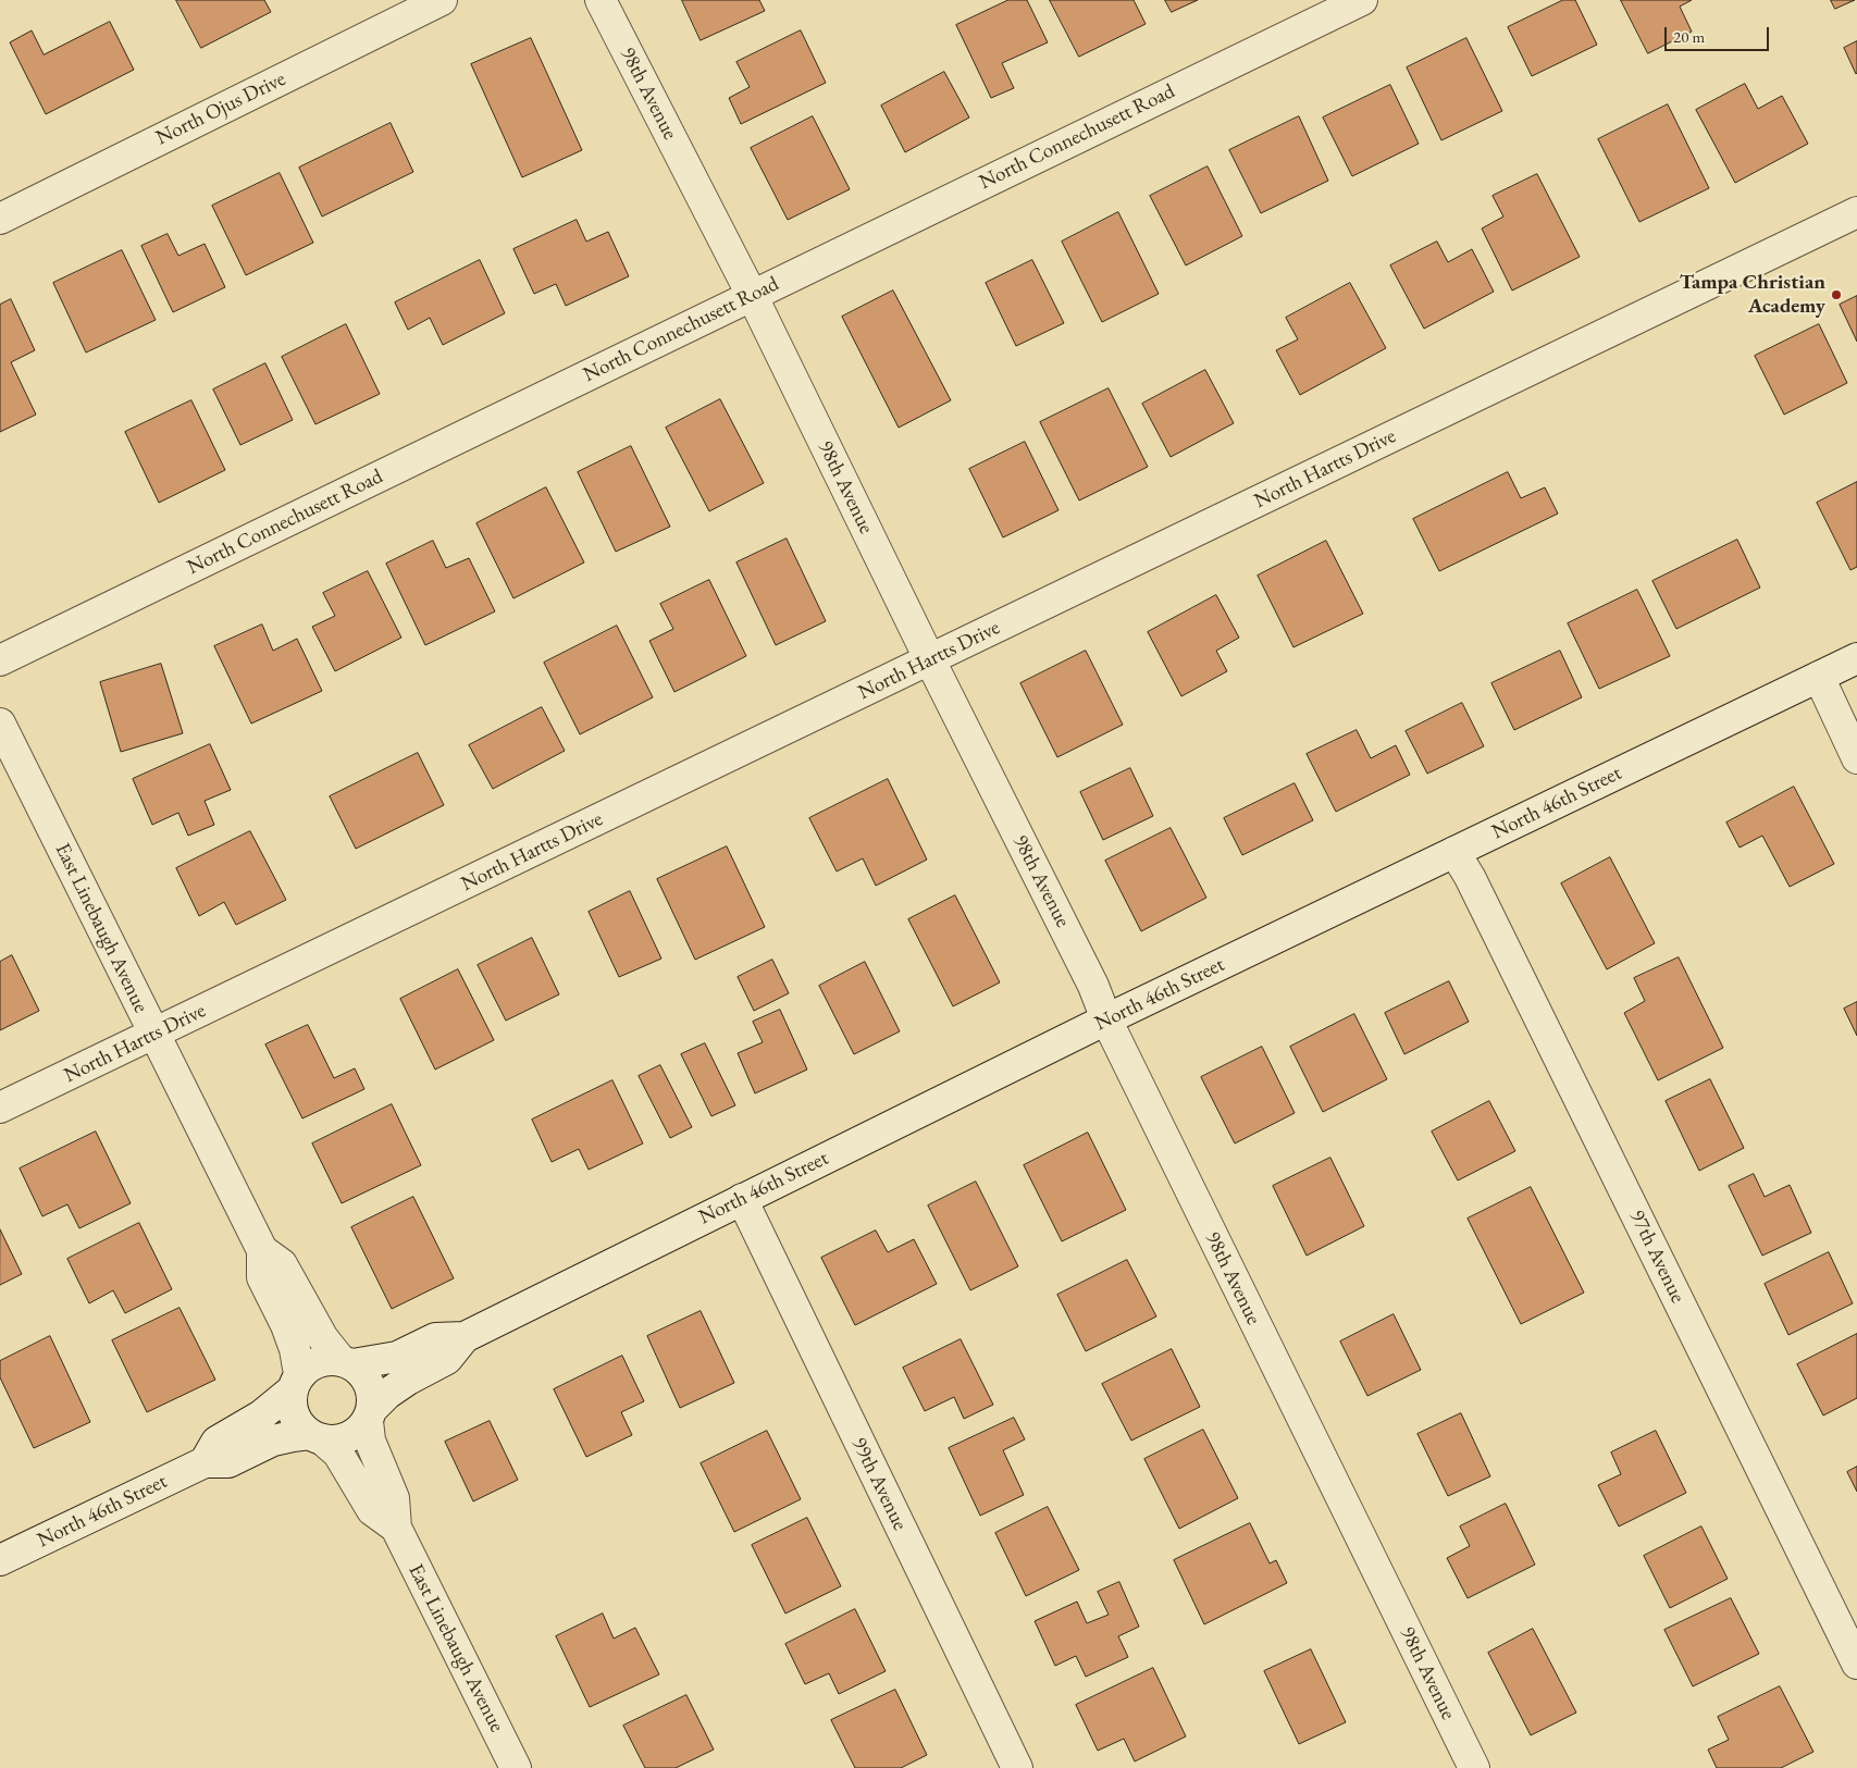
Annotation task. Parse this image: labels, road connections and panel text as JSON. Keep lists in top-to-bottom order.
{
  "streets": {
    "street": [
      "98th Avenue",
      "North Ojus Drive",
      "North Connechusett Road",
      "North Hartts Drive",
      "North 46th Street",
      "East Linebaugh Avenue",
      "97th Avenue",
      "99th Avenue"
    ]
  },
  "crossings": [
    ["98th Avenue", "North Connechusett Road"],
    ["98th Avenue", "North Hartts Drive"],
    ["98th Avenue", "North 46th Street"],
    ["North Hartts Drive", "East Linebaugh Avenue"],
    ["North 46th Street", "East Linebaugh Avenue"],
    ["North 46th Street", "97th Avenue"],
    ["North 46th Street", "99th Avenue"]
  ],
  "places": ["Tampa Christian Academy"],
  "scale_bar": "20 m"
}
